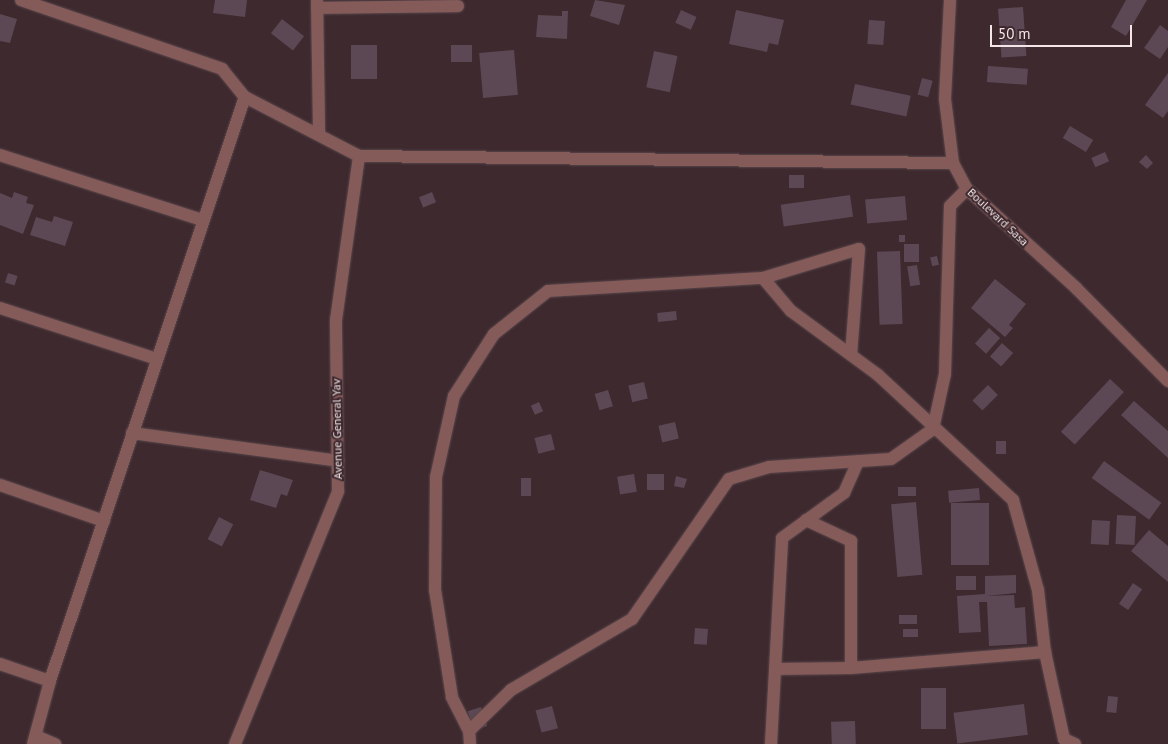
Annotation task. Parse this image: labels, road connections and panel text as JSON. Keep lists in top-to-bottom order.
{
  "streets": {
    "street": ["Boulevard Sasa", "Avenue General Yav"]
  },
  "scale_bar": "50 m"
}
